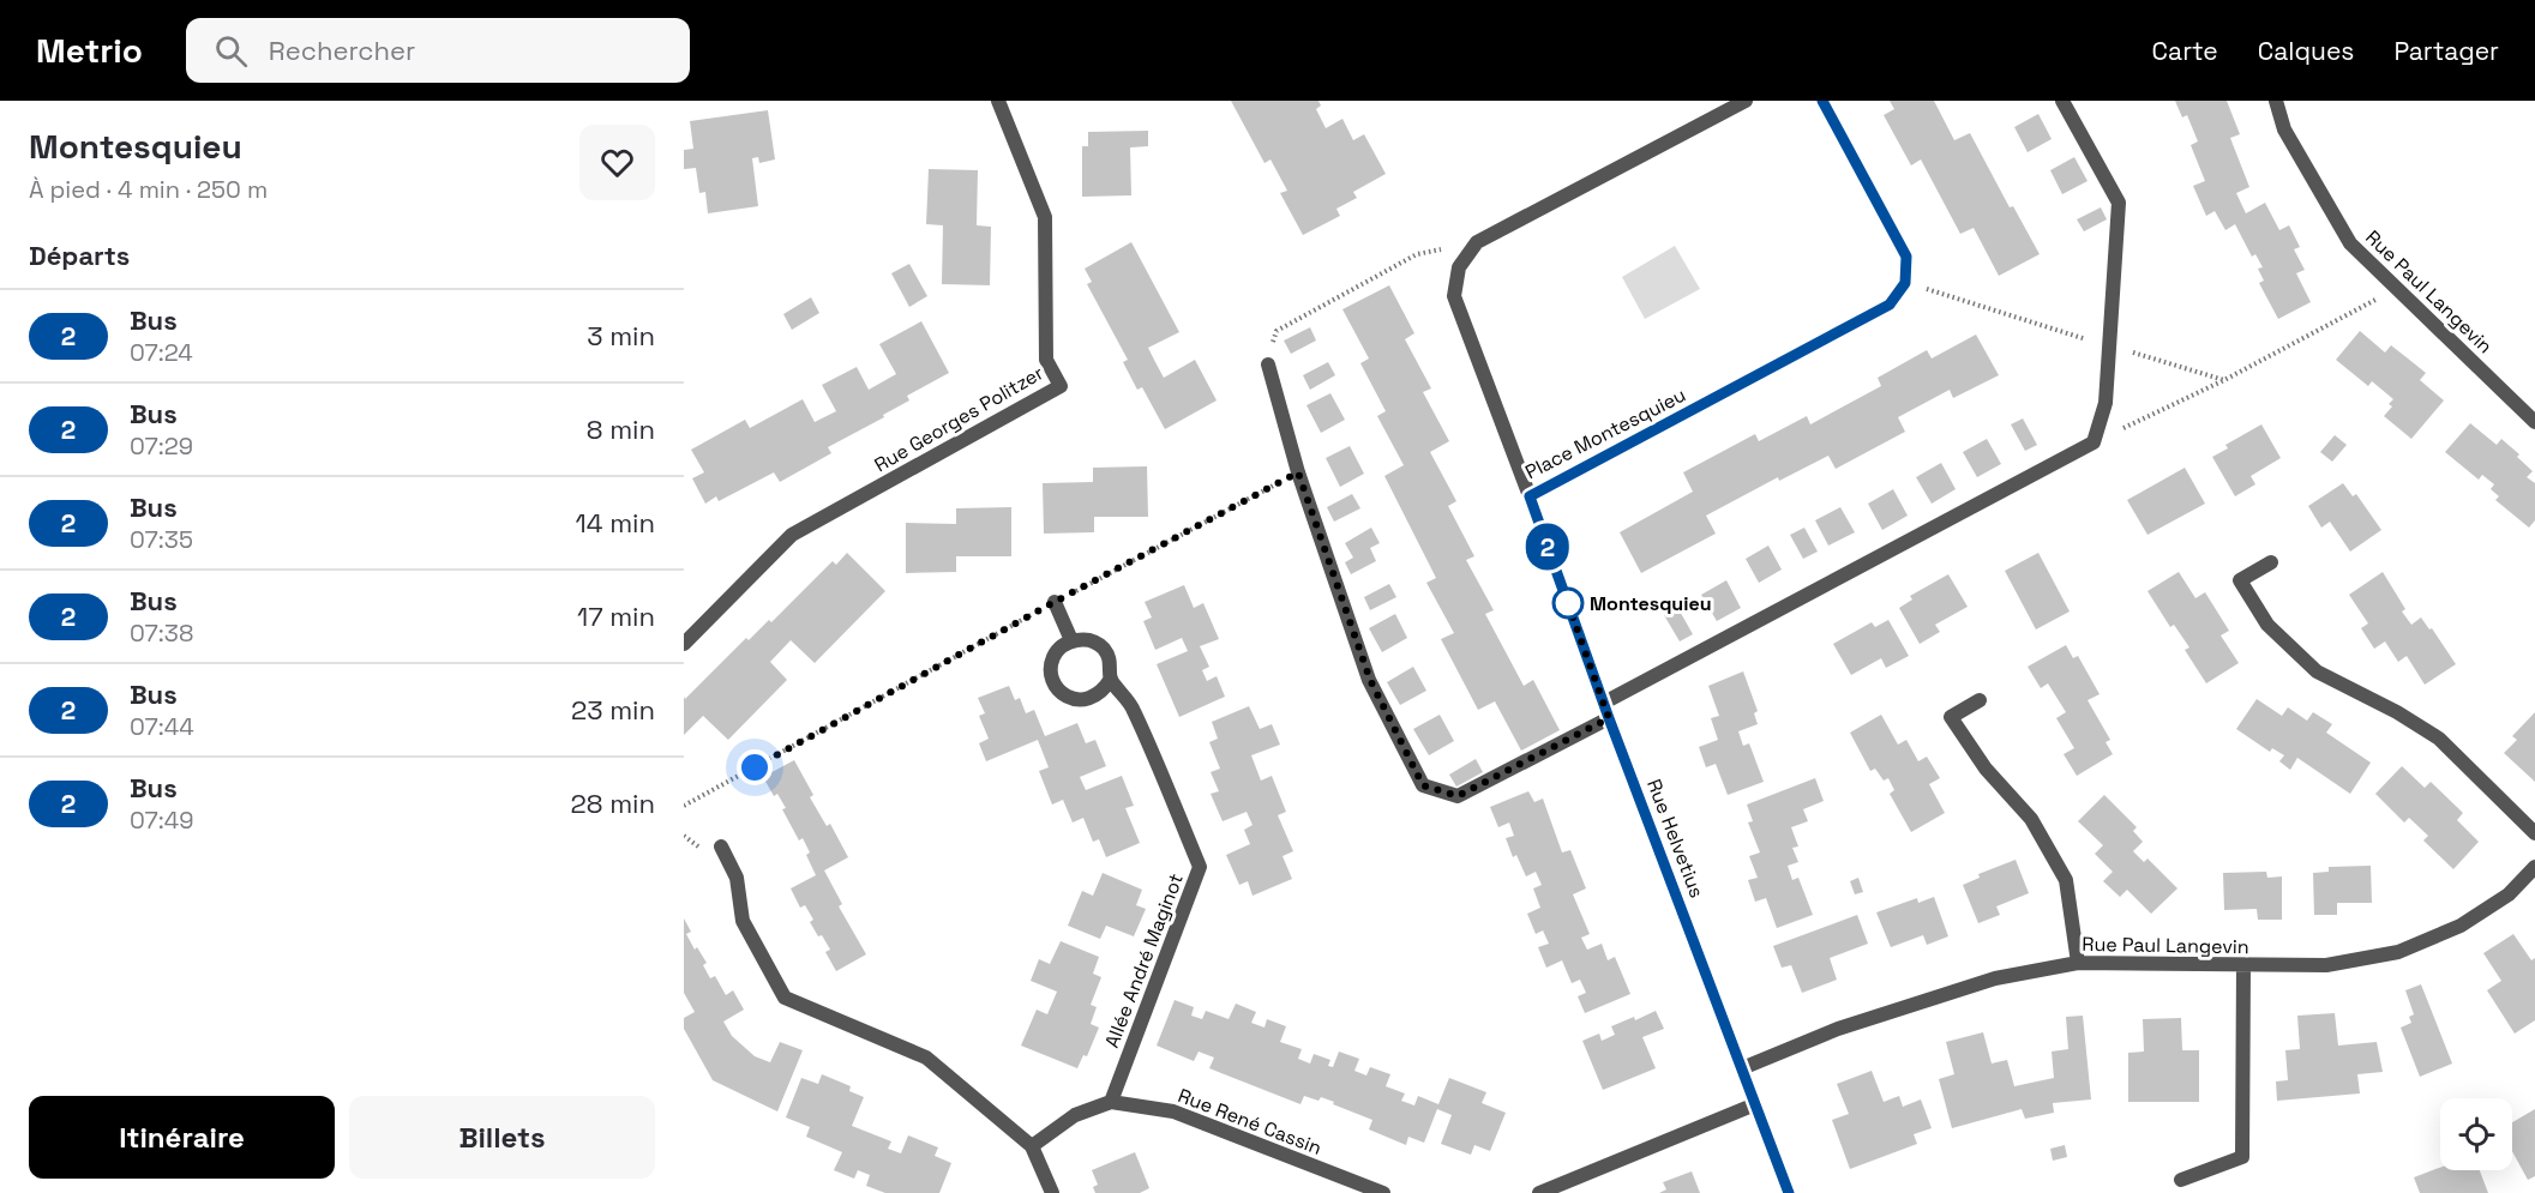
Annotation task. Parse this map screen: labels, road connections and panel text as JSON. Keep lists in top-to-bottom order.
{
  "streets": {
    "street": [
      "Rue Paul Langevin",
      "Rue Georges Politzer",
      "Place Montesquieu",
      "Rue Helvetius",
      "Allée André Maginot",
      "Rue René Cassin"
    ]
  },
  "crossings": [
    ["Rue Paul Langevin", "Rue Helvetius"],
    ["Place Montesquieu", "Rue Helvetius"],
    ["Allée André Maginot", "Rue René Cassin"]
  ],
  "places": ["Montesquieu"],
  "lines": ["bus line 2"],
  "page": {
    "header": "Metrio",
    "search": "Rechercher",
    "nav": ["Carte", "Calques", "Partager"],
    "heading": [
      ["Montesquieu", "À pied · 4 min · 250 m"],
      "Départs"
    ],
    "on_map": "2",
    "list": [
      {
        "mark": "2",
        "name": "Bus",
        "note": "07:24",
        "value": "3 min"
      },
      {
        "mark": "2",
        "name": "Bus",
        "note": "07:29",
        "value": "8 min"
      },
      {
        "mark": "2",
        "name": "Bus",
        "note": "07:35",
        "value": "14 min"
      },
      {
        "mark": "2",
        "name": "Bus",
        "note": "07:38",
        "value": "17 min"
      },
      {
        "mark": "2",
        "name": "Bus",
        "note": "07:44",
        "value": "23 min"
      },
      {
        "mark": "2",
        "name": "Bus",
        "note": "07:49",
        "value": "28 min"
      }
    ],
    "buttons": ["Itinéraire", "Billets"]
  }
}
